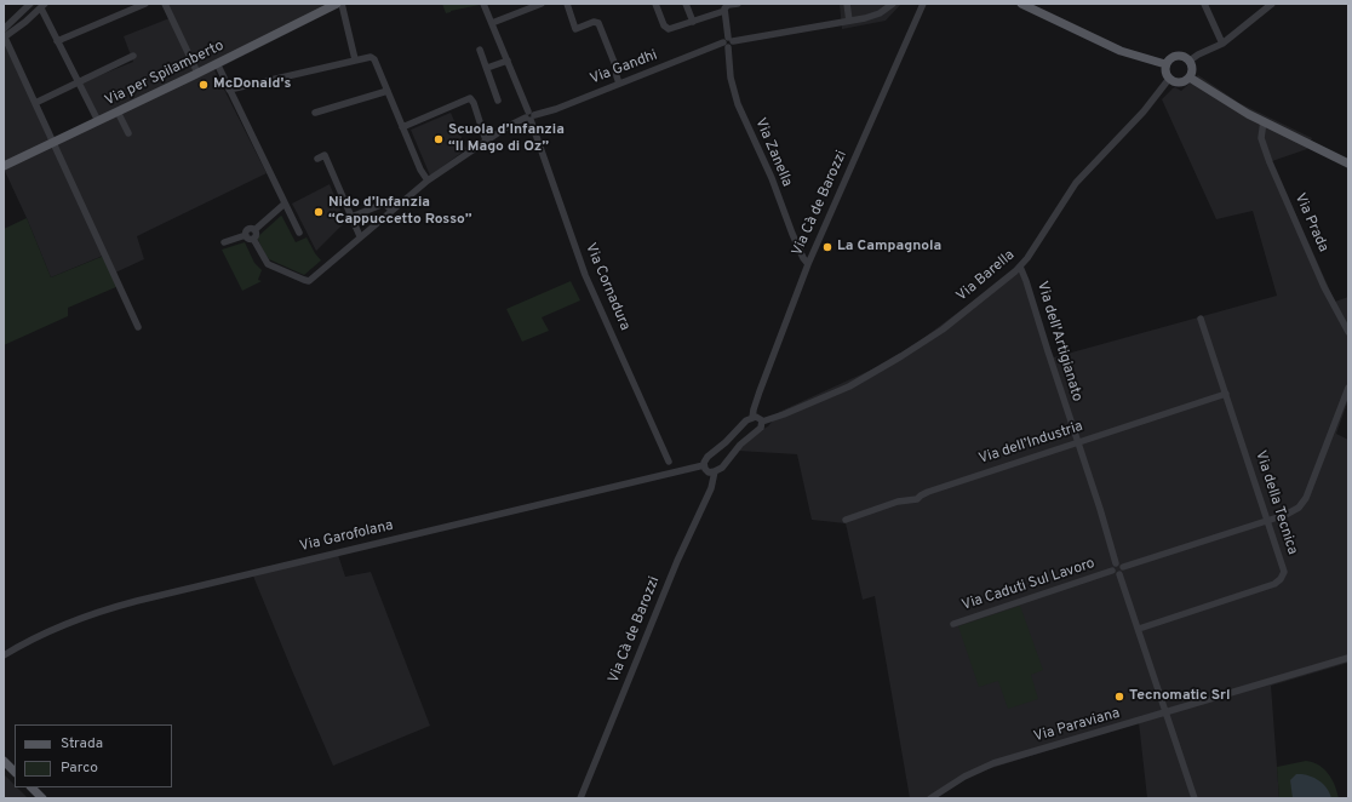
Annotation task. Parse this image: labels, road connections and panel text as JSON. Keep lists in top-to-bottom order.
{
  "streets": {
    "main road": ["Via per Spilamberto"],
    "street": [
      "Via Gandhi",
      "Via Zanella",
      "Via Cà de Barozzi",
      "Via Prada",
      "Via Barella",
      "Via Cornadura",
      "Via dell'Artigianato",
      "Via dell’Industria",
      "Via della Tecnica",
      "Via Garofolana",
      "Via Caduti Sul Lavoro",
      "Via Paraviana"
    ]
  },
  "crossings": [
    ["Via Gandhi", "Via Zanella"],
    ["Via Gandhi", "Via Cornadura"],
    ["Via Zanella", "Via Cà de Barozzi"],
    ["Via Barella", "Via dell'Artigianato"],
    ["Via dell'Artigianato", "Via dell’Industria"],
    ["Via dell'Artigianato", "Via Caduti Sul Lavoro"],
    ["Via dell’Industria", "Via della Tecnica"]
  ],
  "places": [
    "McDonald's",
    "Scuola d’Infanzia “Il Mago di Oz”",
    "Nido d’Infanzia “Cappuccetto Rosso”",
    "La Campagnola",
    "Tecnomatic Srl"
  ],
  "legend": ["Strada", "Parco"]
}
